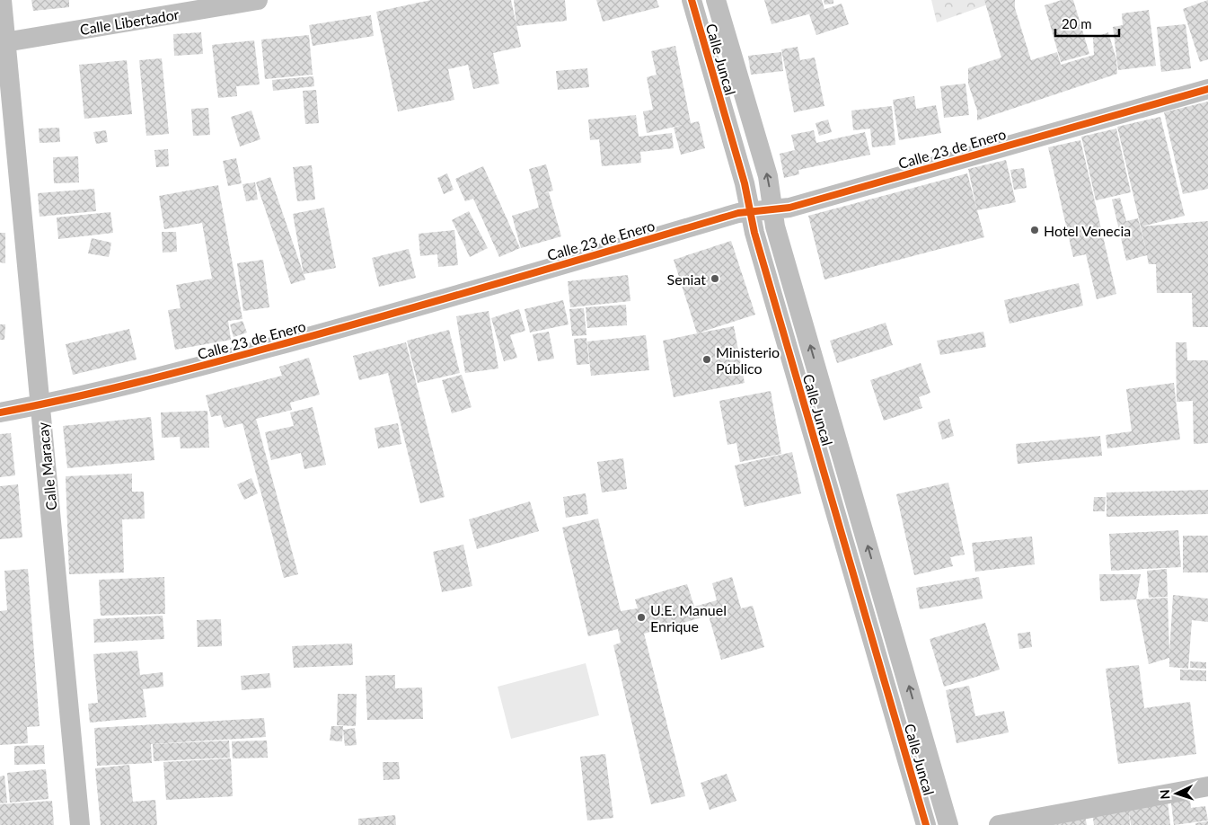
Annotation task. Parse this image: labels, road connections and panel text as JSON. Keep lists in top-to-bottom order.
{
  "streets": {
    "street": [
      "Calle Libertador",
      "Calle Juncal",
      "Calle 23 de Enero",
      "Calle Maracay"
    ]
  },
  "crossings": [
    ["Calle Libertador", "Calle Maracay"],
    ["Calle Juncal", "Calle 23 de Enero"],
    ["Calle 23 de Enero", "Calle Maracay"]
  ],
  "places": [
    "Hotel Venecia",
    "Seniat",
    "Ministerio Público",
    "U.E. Manuel Enrique"
  ],
  "scale_bar": "20 m",
  "north": "left"
}
